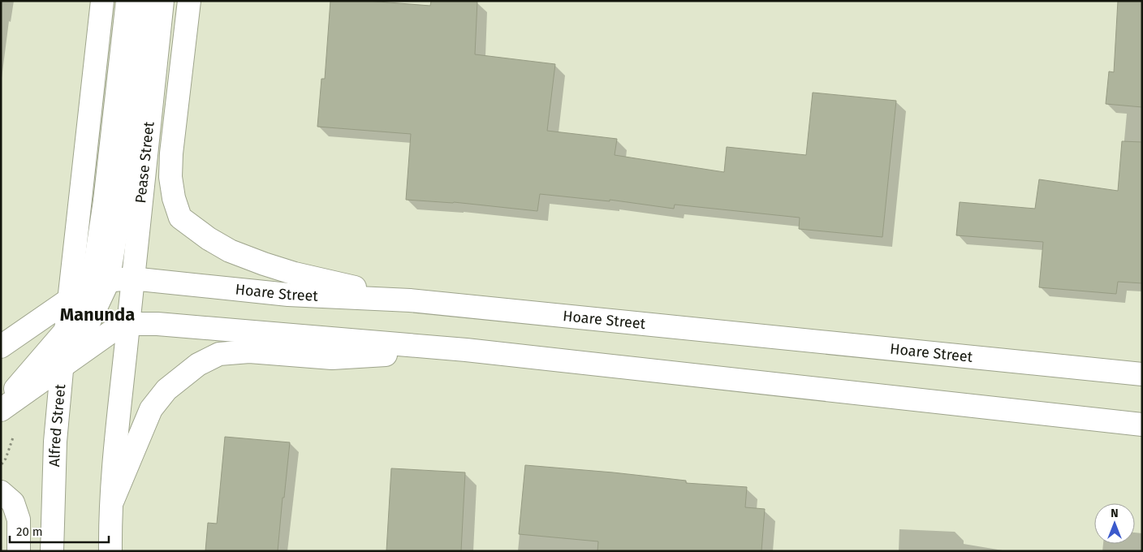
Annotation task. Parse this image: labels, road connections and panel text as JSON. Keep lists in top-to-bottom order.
{
  "streets": {
    "main road": ["Pease Street", "Hoare Street", "Alfred Street"]
  },
  "crossings": [
    ["Pease Street", "Hoare Street"],
    ["Hoare Street", "Alfred Street"]
  ],
  "districts": ["Manunda"],
  "scale_bar": "20 m",
  "north": "top"
}
